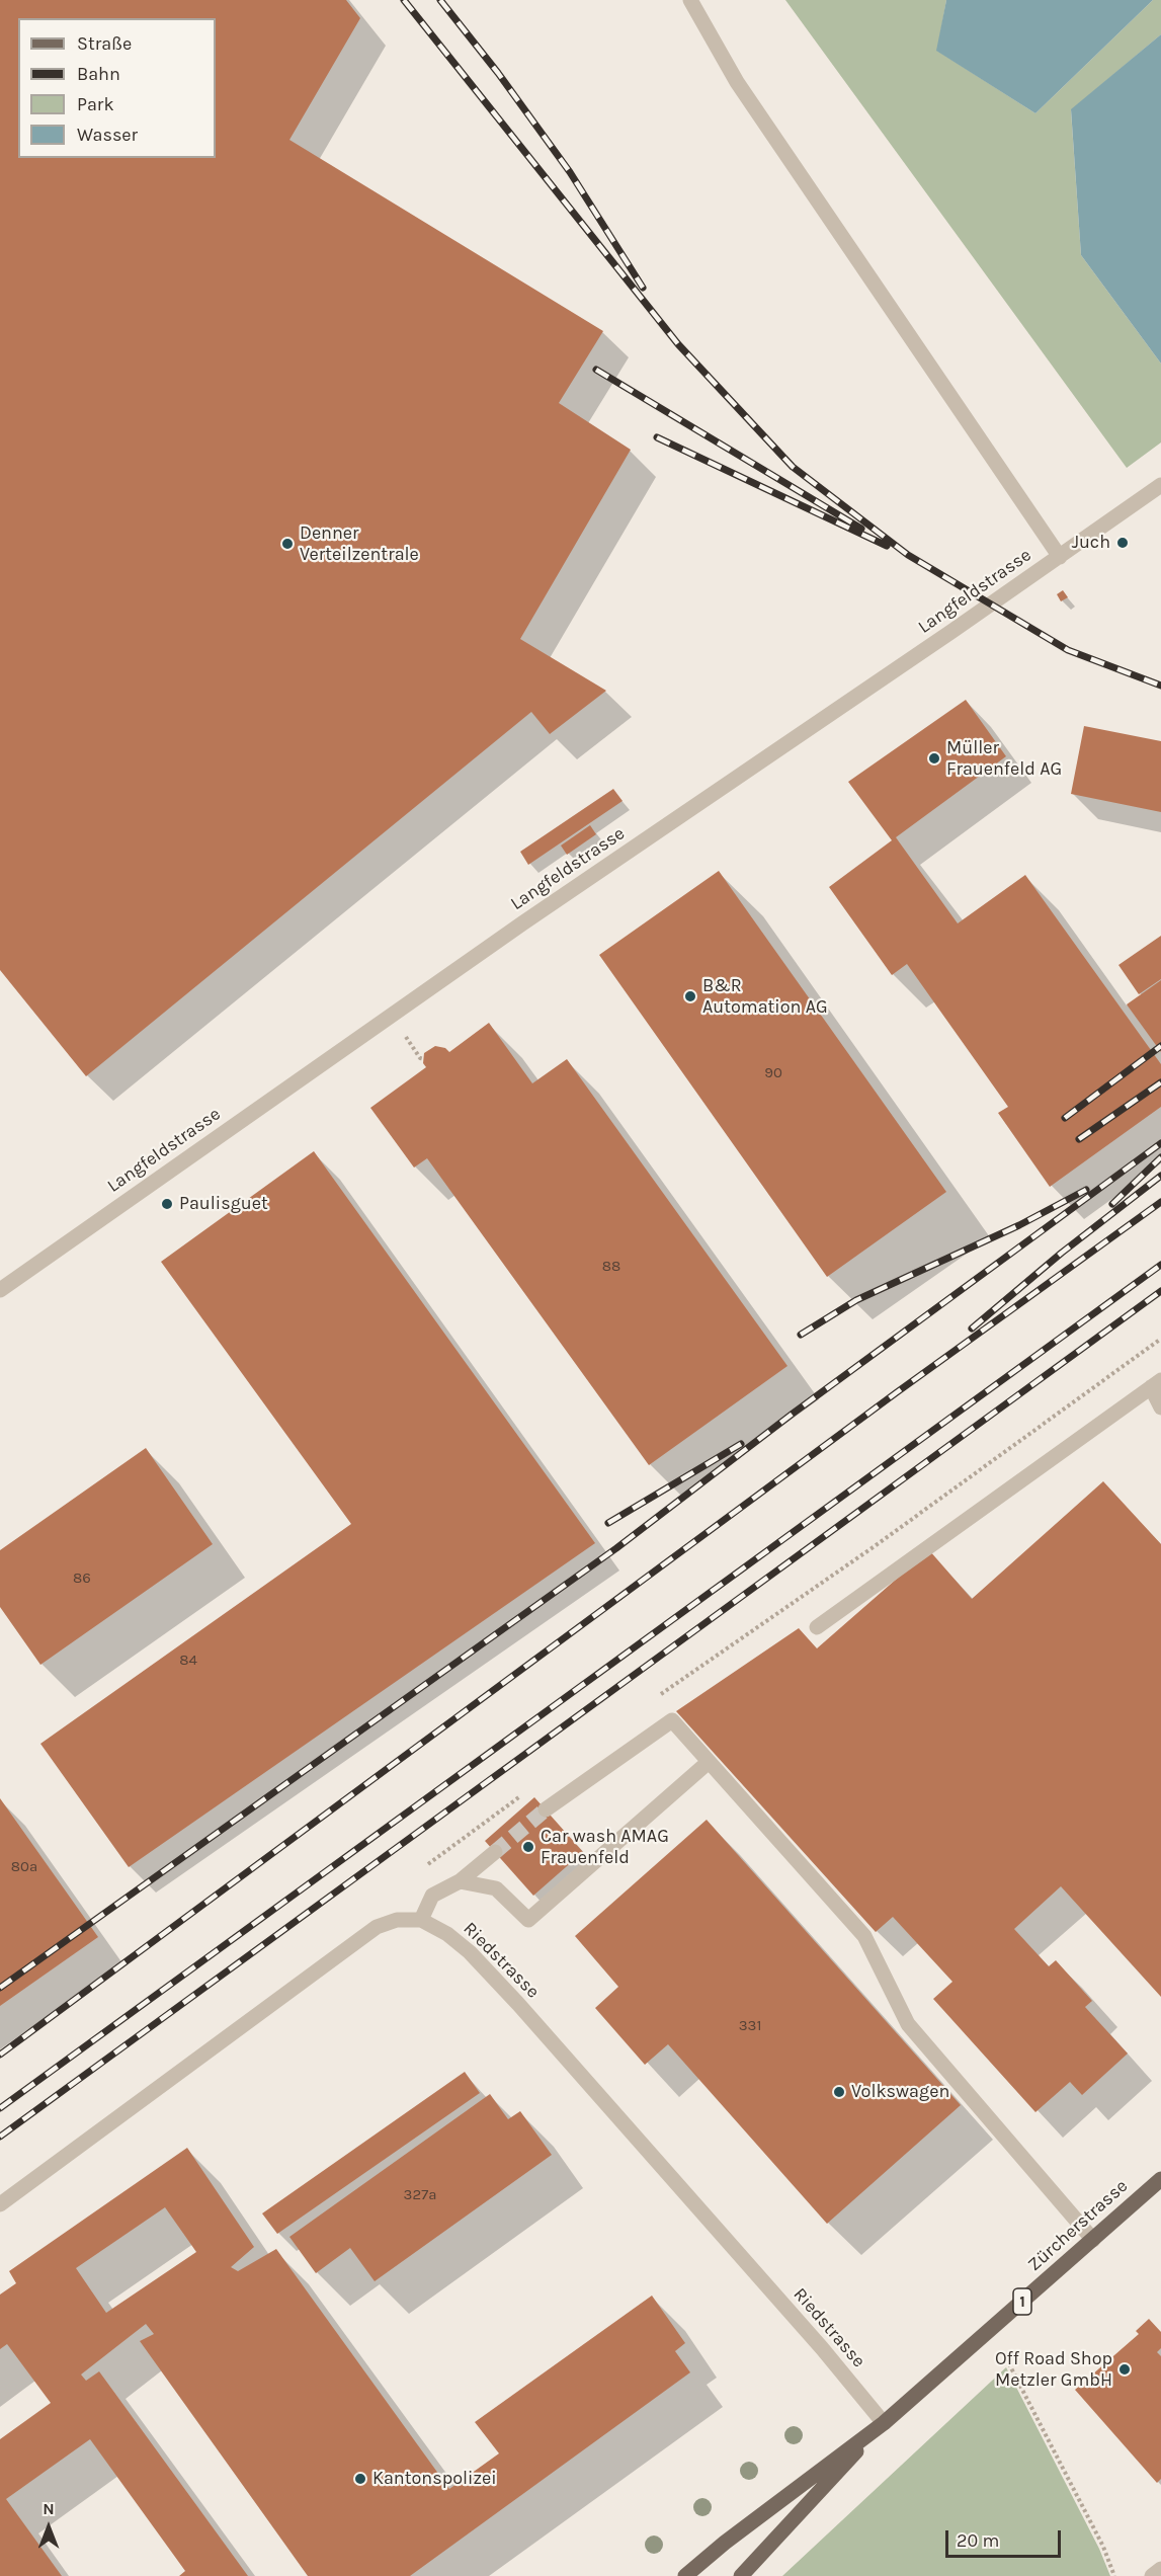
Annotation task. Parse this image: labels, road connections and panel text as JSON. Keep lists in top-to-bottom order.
{
  "streets": {
    "main road": ["Zürcherstrasse", "1"],
    "street": ["Langfeldstrasse", "Riedstrasse"]
  },
  "crossings": [
    ["Riedstrasse", "Zürcherstrasse"]
  ],
  "places": [
    "Juch",
    "Denner Verteilzentrale",
    "Müller Frauenfeld AG",
    "B&R Automation AG",
    "Paulisguet",
    "Car wash AMAG Frauenfeld",
    "Volkswagen",
    "Off Road Shop Metzler GmbH",
    "Kantonspolizei"
  ],
  "house_numbers": [
    "90",
    "88",
    "86",
    "84",
    "80a",
    "331",
    "327a"
  ],
  "legend": [
    "Straße",
    "Bahn",
    "Park",
    "Wasser"
  ],
  "scale_bar": "20 m",
  "north": "top"
}
